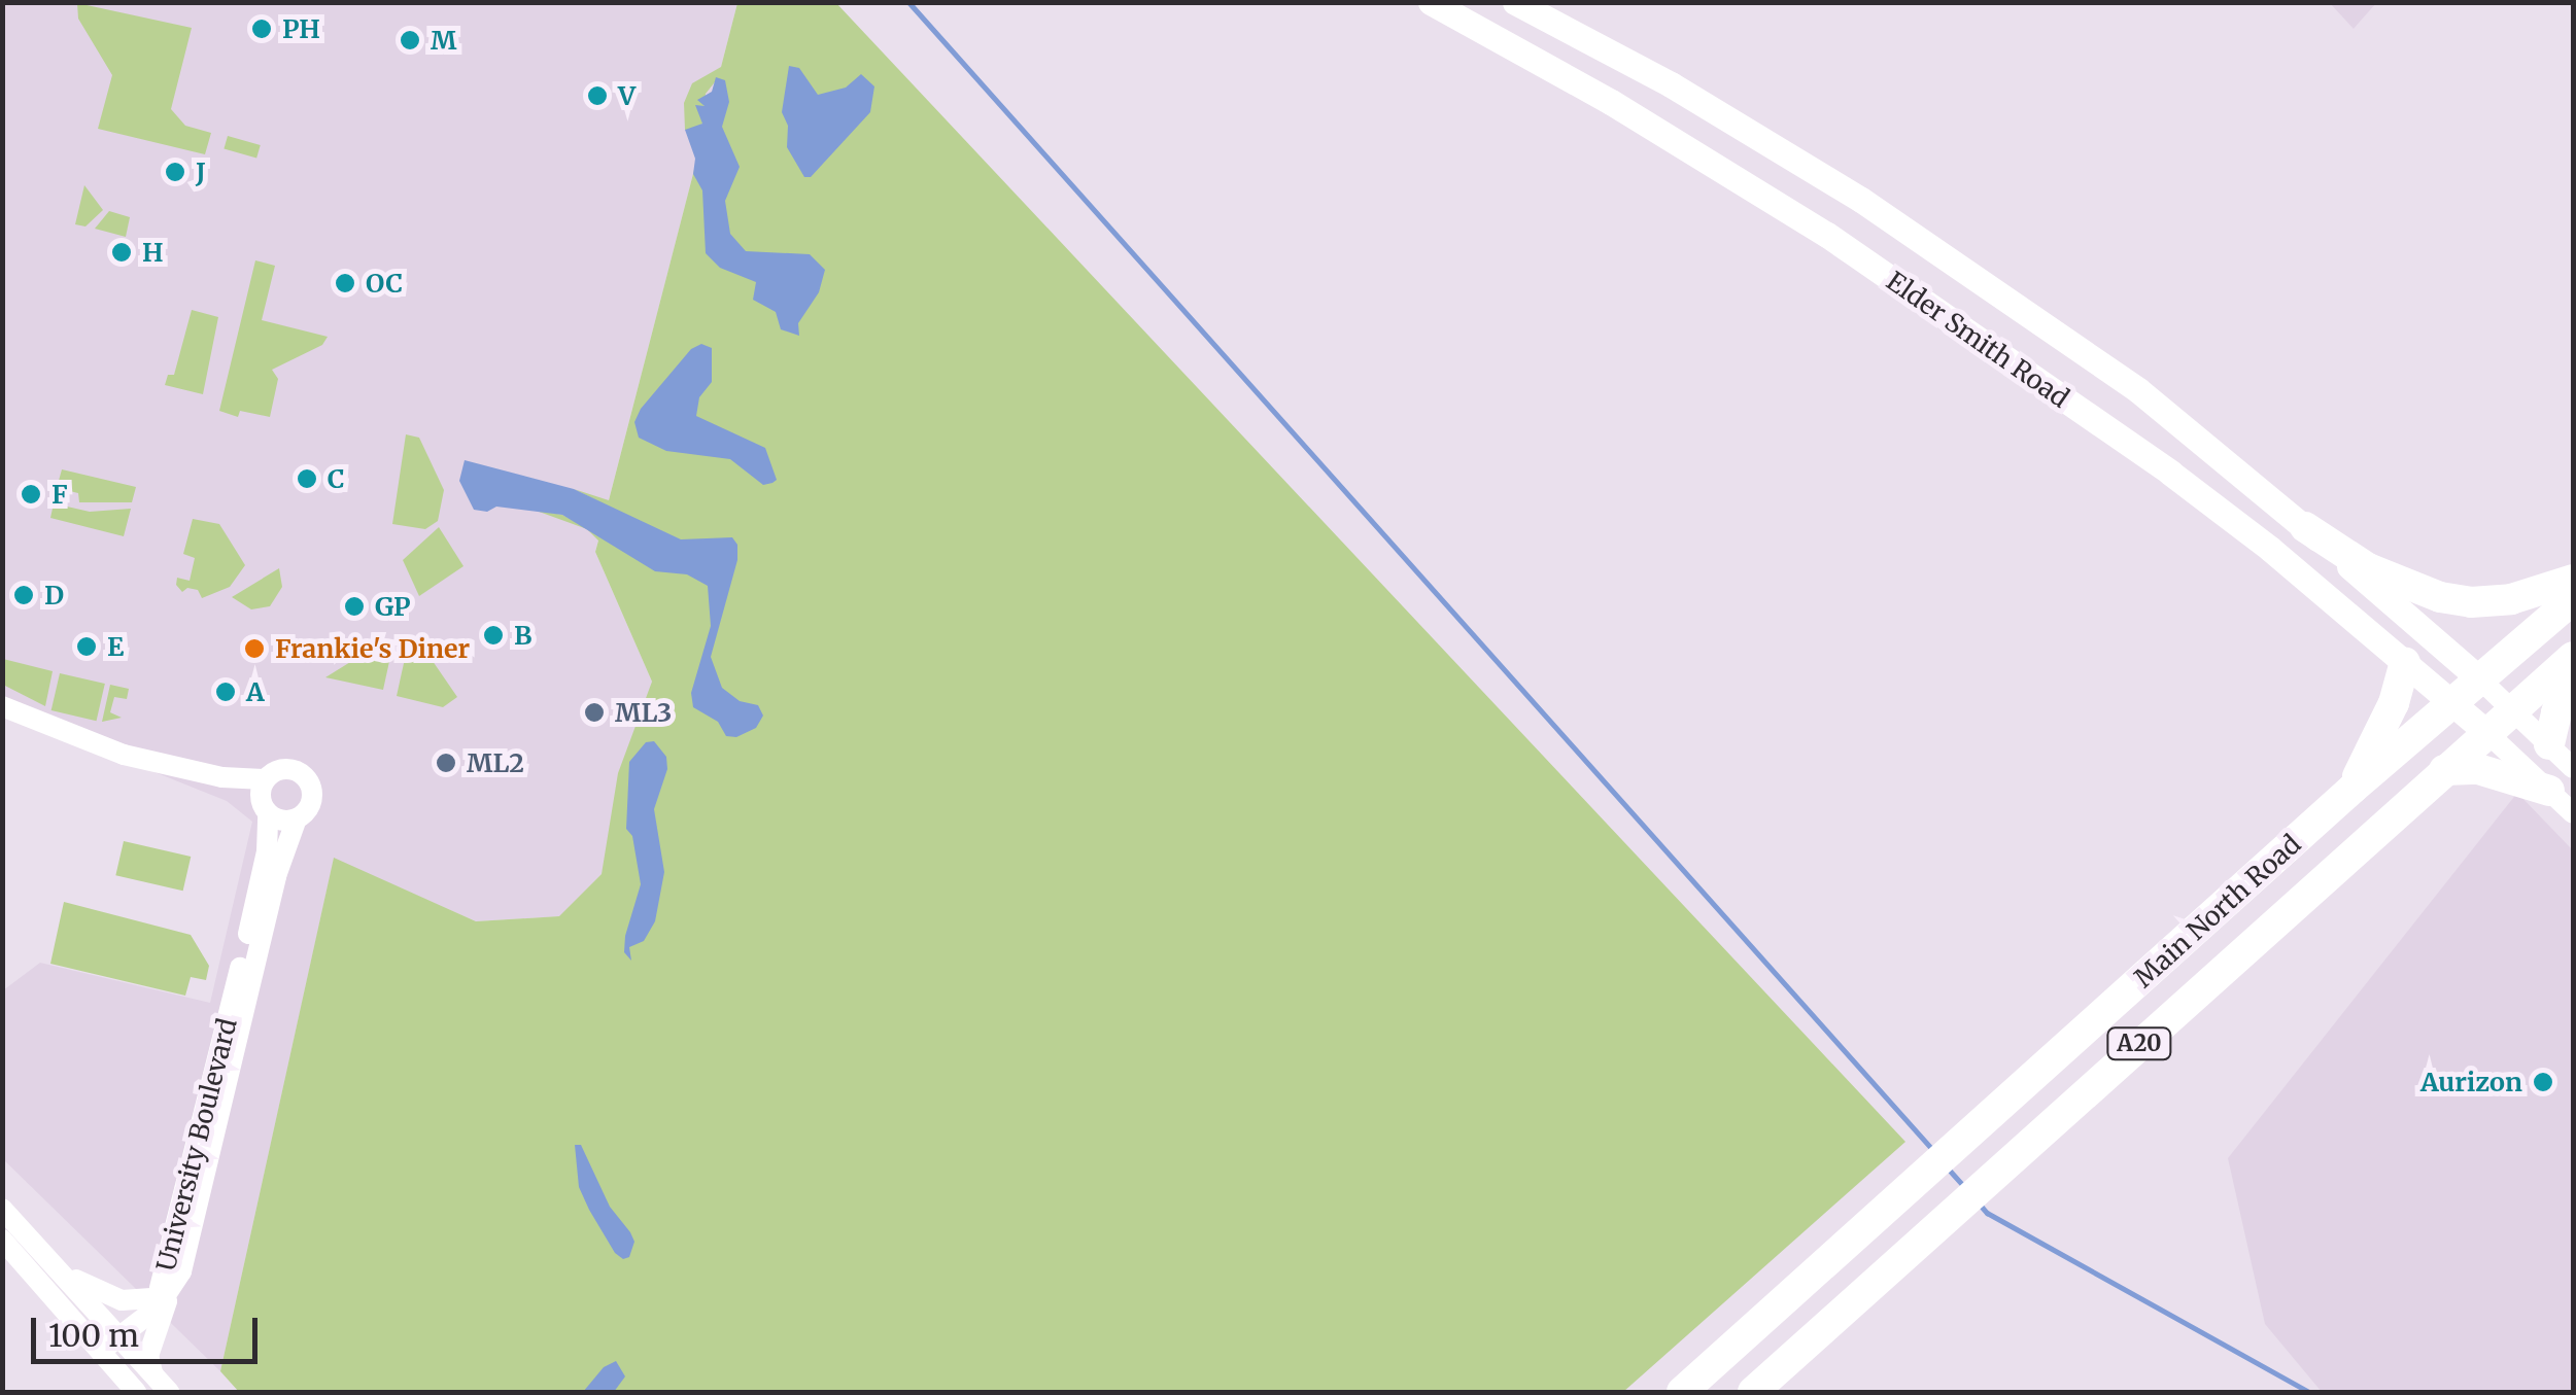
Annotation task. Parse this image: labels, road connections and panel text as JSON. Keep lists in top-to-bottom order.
{
  "streets": {
    "highway": ["Main North Road", "A20"],
    "main road": ["Elder Smith Road"],
    "street": ["University Boulevard"]
  },
  "crossings": [
    ["Elder Smith Road", "Main North Road"]
  ],
  "places": [
    "PH",
    "M",
    "V",
    "J",
    "H",
    "OC",
    "C",
    "F",
    "D",
    "GP",
    "B",
    "E",
    "Frankie's Diner",
    "A",
    "ML3",
    "ML2",
    "Aurizon"
  ],
  "scale_bar": "100 m"
}
